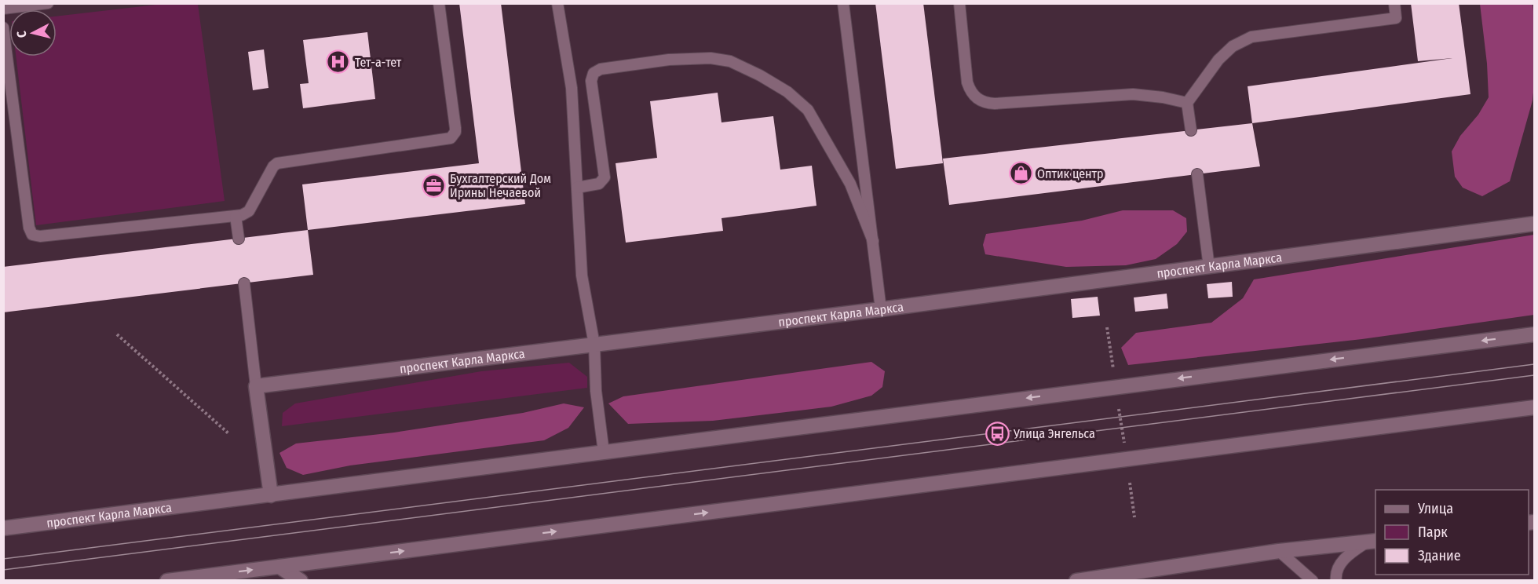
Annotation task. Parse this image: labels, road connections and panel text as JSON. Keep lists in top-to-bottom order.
{
  "streets": {
    "main road": ["проспект Карла Маркса"]
  },
  "places": {
    "hospital": ["Тет-а-тет"],
    "shop": ["Оптик центр"],
    "office": ["Бухгалтерский Дом Ирины Нечаевой"],
    "bus stop": ["Улица Энгельса"]
  },
  "legend": ["Улица", "Парк", "Здание"],
  "north": "left"
}
